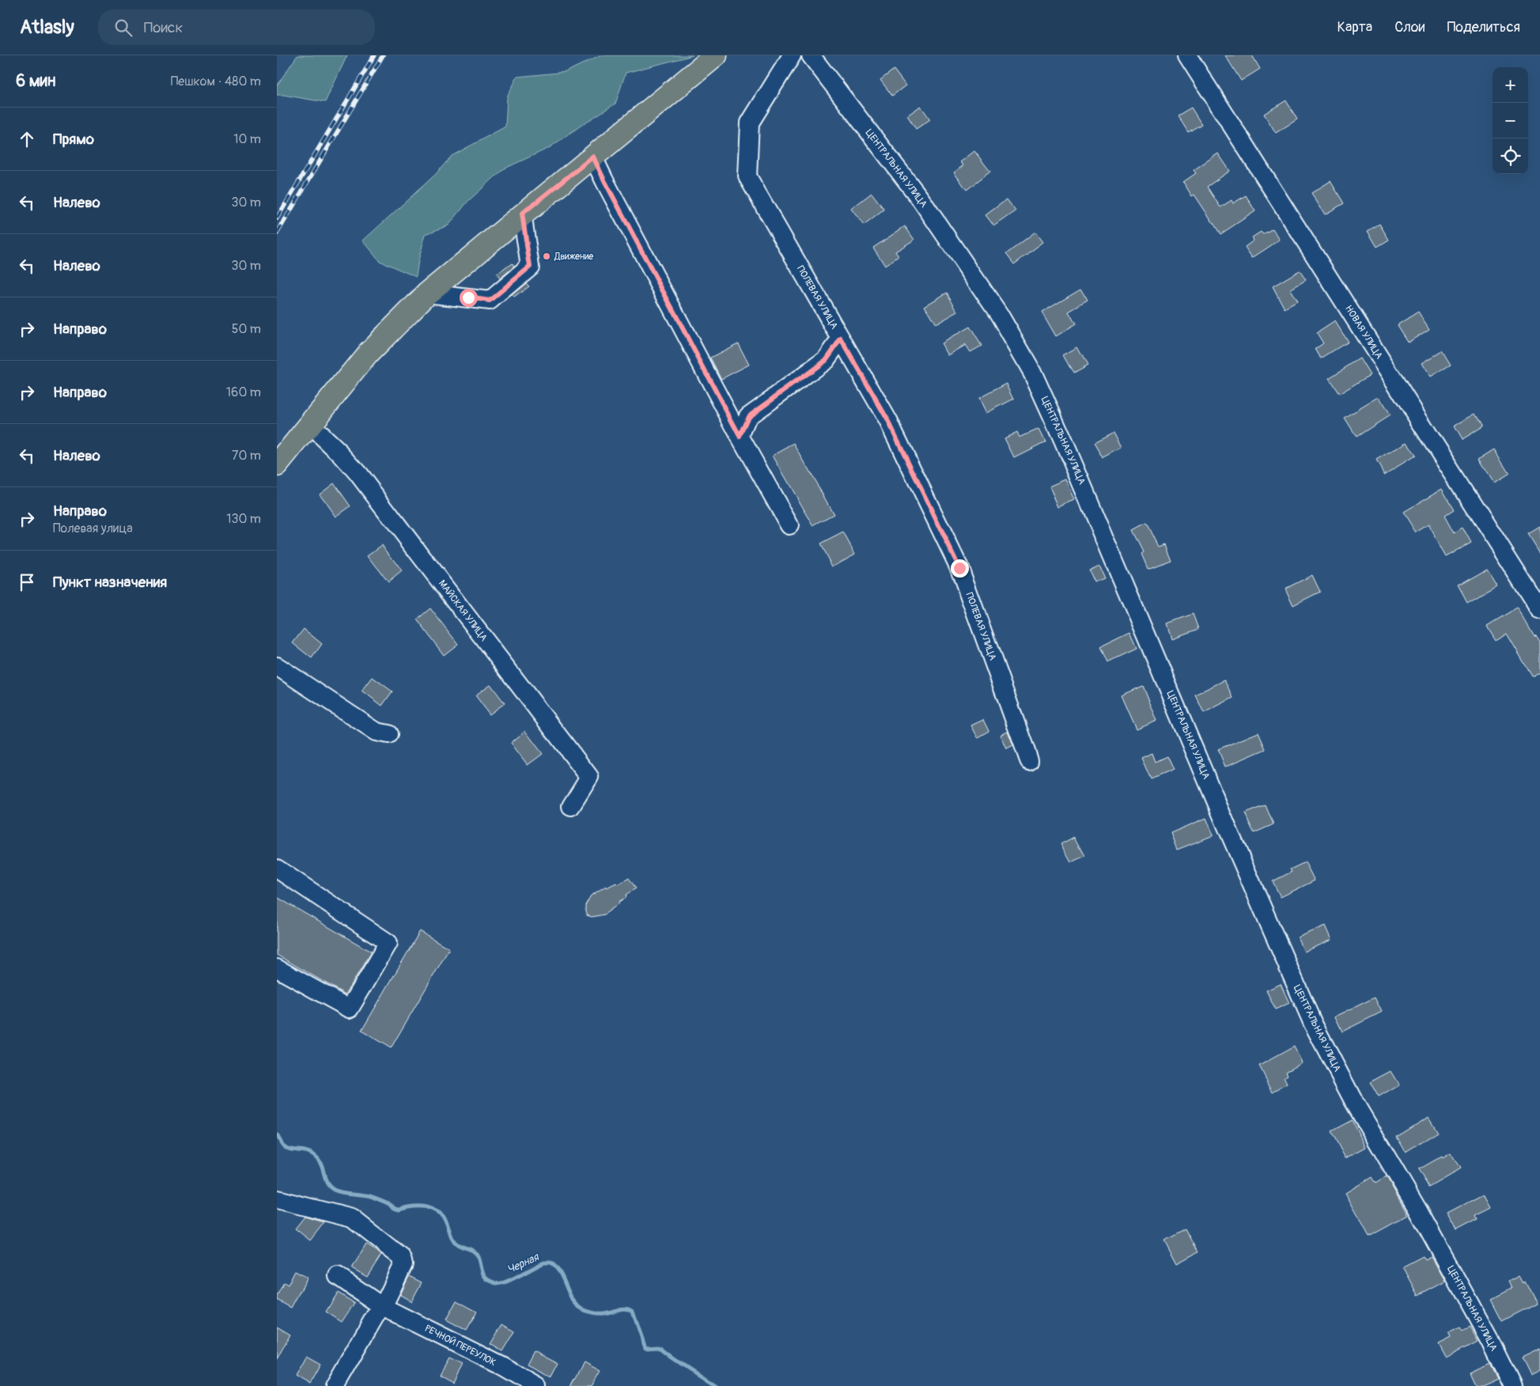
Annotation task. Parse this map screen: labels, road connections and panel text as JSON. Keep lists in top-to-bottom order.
{
  "streets": {
    "street": [
      "ЦЕНТРАЛЬНАЯ УЛИЦА",
      "ПОЛЕВАЯ УЛИЦА",
      "НОВАЯ УЛИЦА",
      "МАЙСКАЯ УЛИЦА",
      "РЕЧНОЙ ПЕРЕУЛОК"
    ]
  },
  "water": ["Черная"],
  "places": ["Движение"],
  "page": {
    "header": "Atlasly",
    "search": "Поиск",
    "nav": ["Карта", "Слои", "Поделиться"],
    "heading": ["6 мин", "Пешком · 480 m"],
    "map_buttons": ["+", "−"],
    "list": [
      ["Прямо", "10 m"],
      ["Налево", "30 m"],
      ["Налево", "30 m"],
      ["Направо", "50 m"],
      ["Направо", "160 m"],
      ["Налево", "70 m"],
      ["Направо", "Полевая улица", "130 m"],
      "Пункт назначения"
    ]
  }
}
